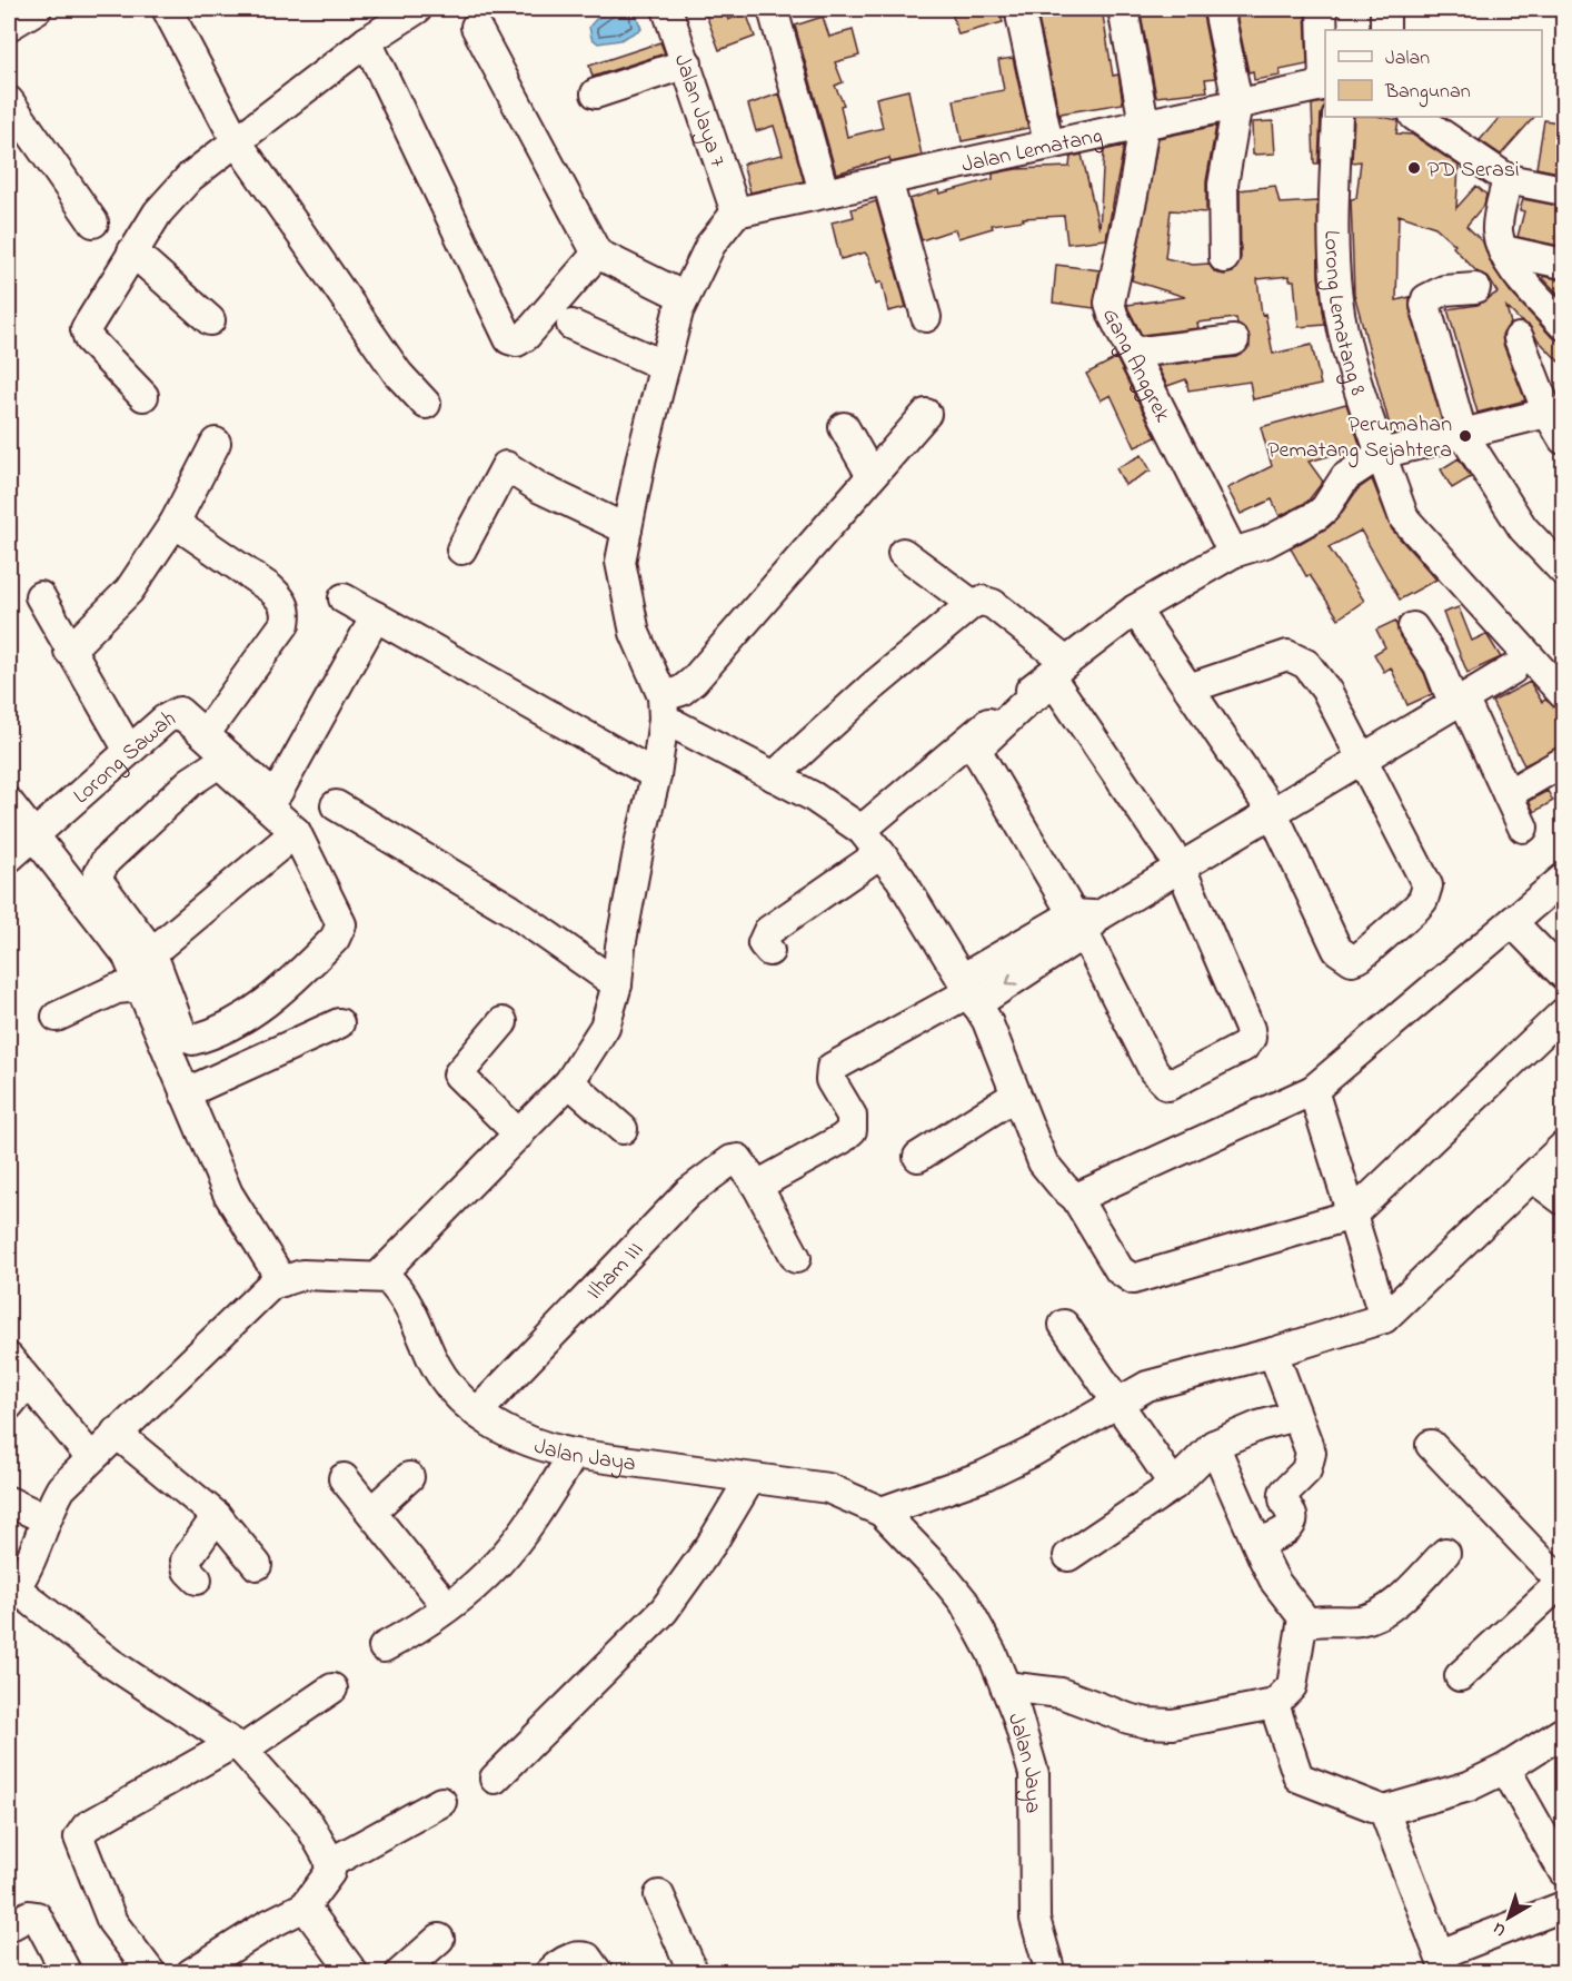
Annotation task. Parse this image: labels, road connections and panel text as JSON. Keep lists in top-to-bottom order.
{
  "streets": {
    "street": [
      "Jalan Jaya 7",
      "Jalan Lematang",
      "Lorong Lematang 8",
      "Gang Anggrek",
      "Lorong Sawah",
      "Ilham III",
      "Jalan Jaya"
    ]
  },
  "crossings": [
    ["Jalan Jaya 7", "Jalan Lematang"],
    ["Jalan Lematang", "Gang Anggrek"],
    ["Ilham III", "Jalan Jaya"]
  ],
  "places": ["PD Serasi", "Perumahan Pematang Sejahtera"],
  "legend": ["Jalan", "Bangunan"],
  "north": "bottom left"
}
